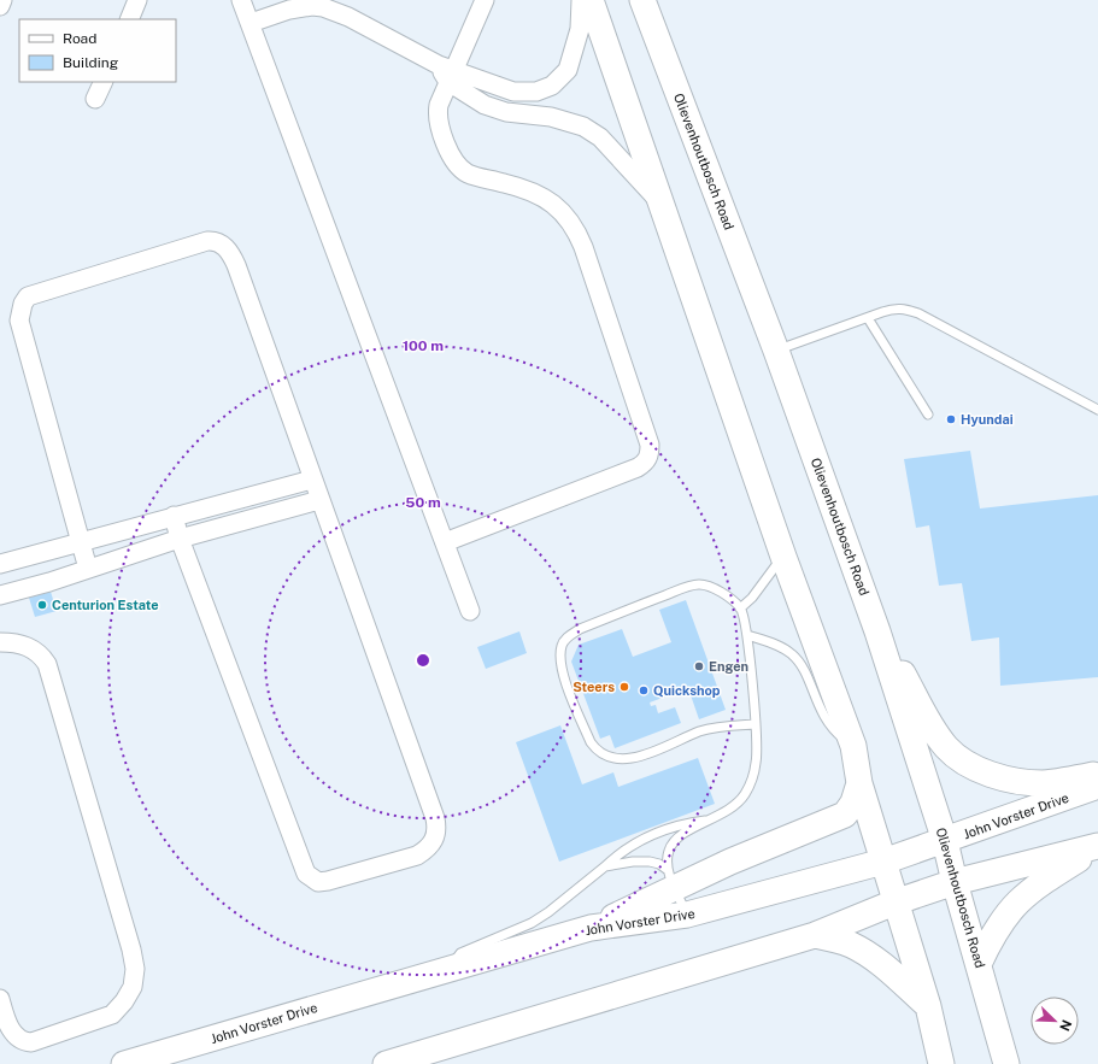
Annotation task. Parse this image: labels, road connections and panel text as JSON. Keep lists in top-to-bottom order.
{
  "streets": {
    "main road": ["Olievenhoutbosch Road", "John Vorster Drive"]
  },
  "crossings": [
    ["Olievenhoutbosch Road", "John Vorster Drive"]
  ],
  "places": [
    "Hyundai",
    "Centurion Estate",
    "Engen",
    "Steers",
    "Quickshop"
  ],
  "legend": ["Road", "Building"],
  "north": "bottom right",
  "rings": ["100 m", "50 m"]
}
